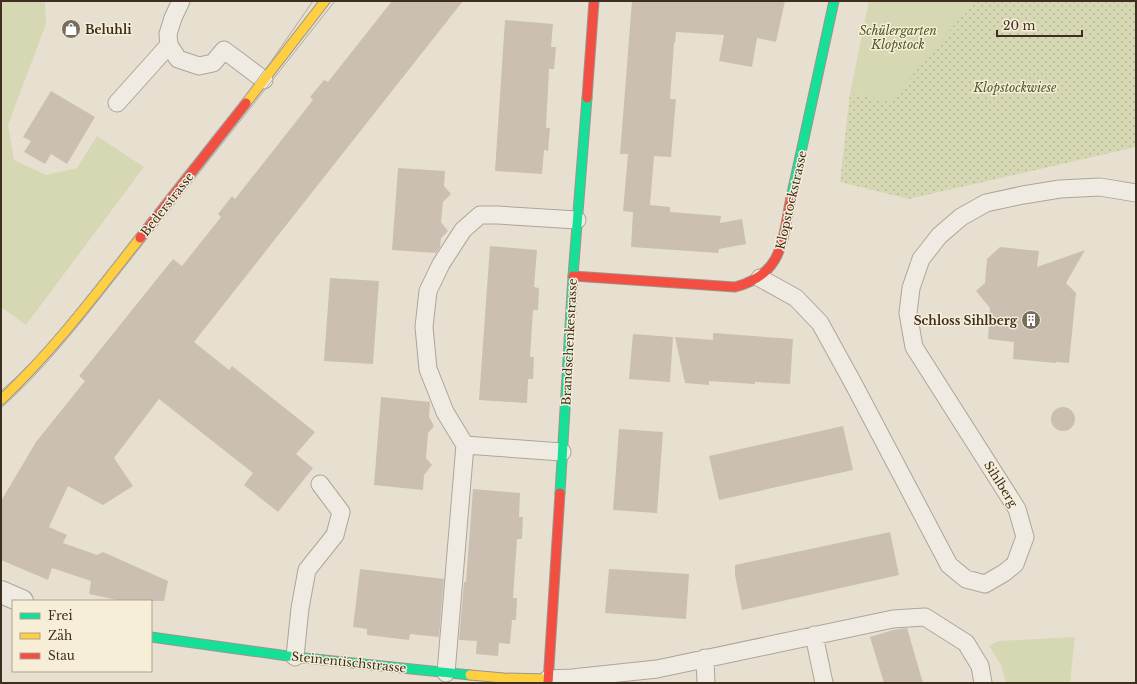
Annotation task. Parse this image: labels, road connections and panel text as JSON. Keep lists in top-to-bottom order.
{
  "streets": {
    "street": [
      "Klopstockstrasse",
      "Bederstrasse",
      "Brandschenkestrasse",
      "Steinentischstrasse"
    ],
    "lane": ["Sihlberg"]
  },
  "crossings": [
    ["Klopstockstrasse", "Brandschenkestrasse"],
    ["Klopstockstrasse", "Sihlberg"],
    ["Brandschenkestrasse", "Steinentischstrasse"]
  ],
  "parks": ["Schülergarten Klopstock", "Klopstockwiese"],
  "places": {
    "shop": ["Beluhli"],
    "building": ["Schloss Sihlberg"]
  },
  "legend": ["Frei", "Zäh", "Stau"],
  "scale_bar": "20 m"
}
